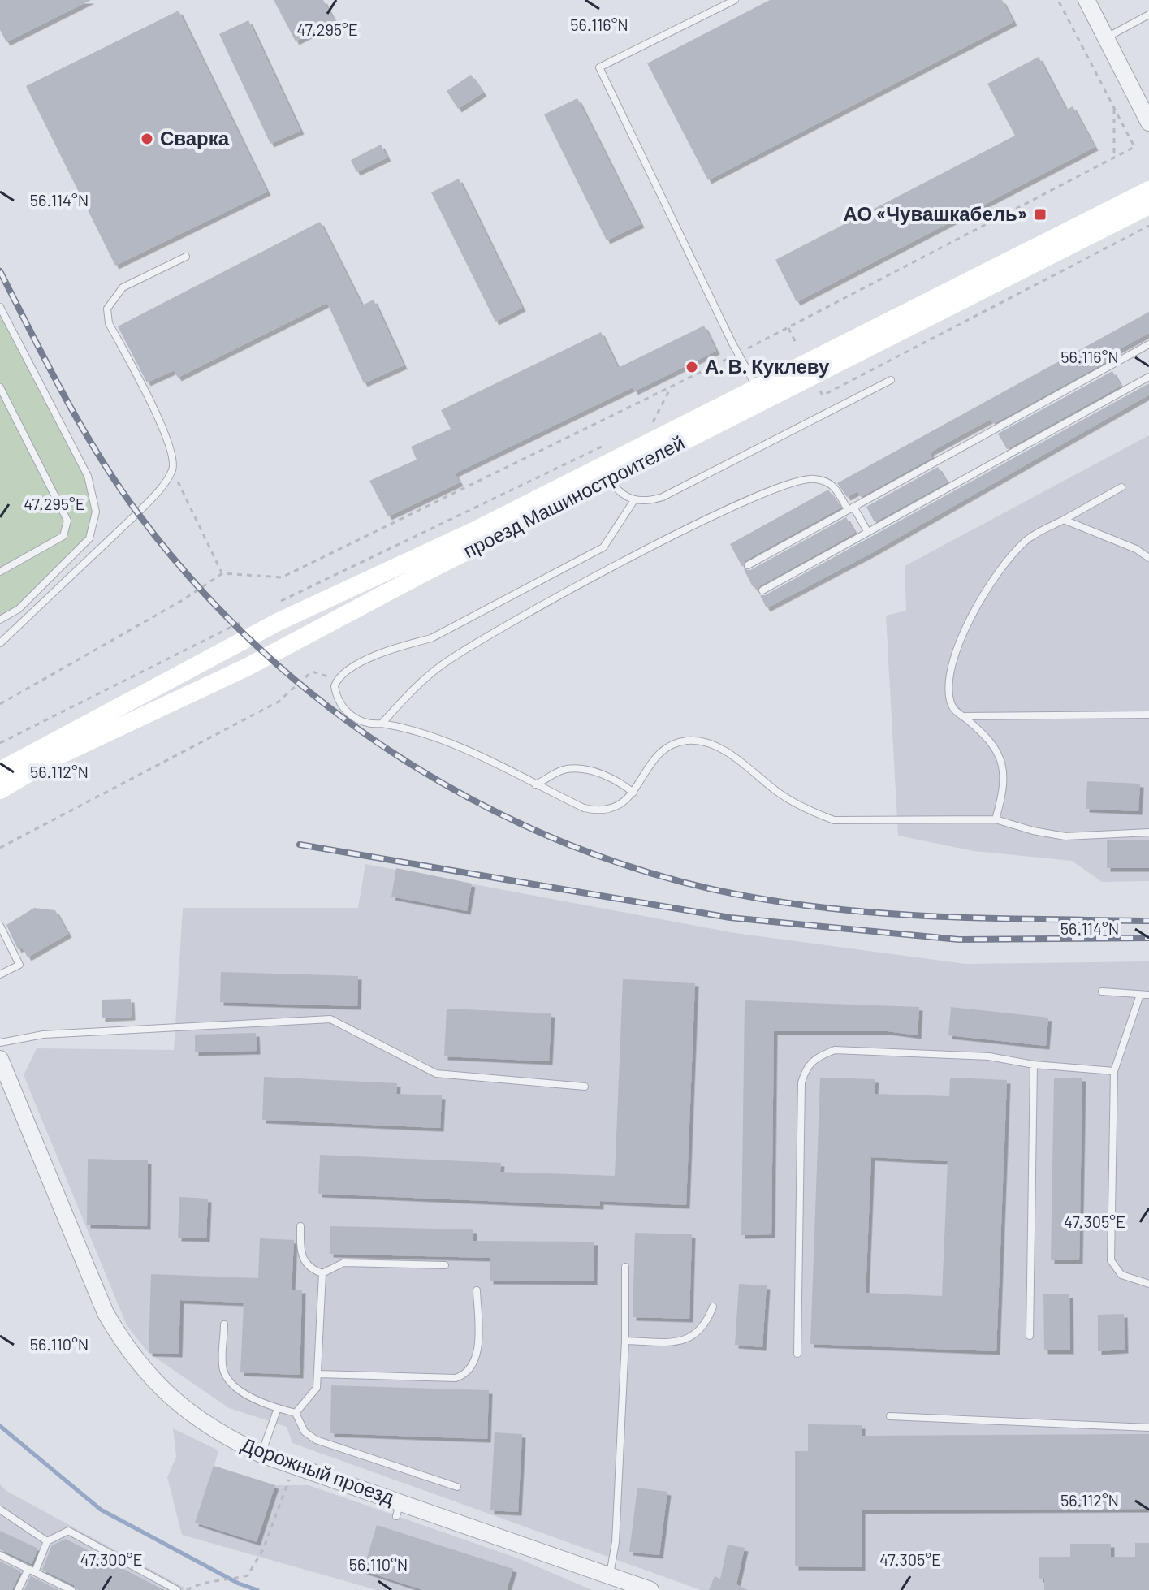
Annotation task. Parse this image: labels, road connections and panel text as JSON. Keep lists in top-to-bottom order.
{
  "streets": {
    "main road": ["проезд Машиностроителей"],
    "street": ["Дорожный проезд"]
  },
  "places": {
    "other": ["Сварка", "А. В. Куклеву"],
    "transit": ["АО «Чувашкабель»"]
  },
  "coordinates": [
    "56.116°N",
    "47.295°E",
    "56.114°N",
    "56.112°N",
    "47.305°E",
    "56.110°N",
    "47.300°E"
  ]
}
